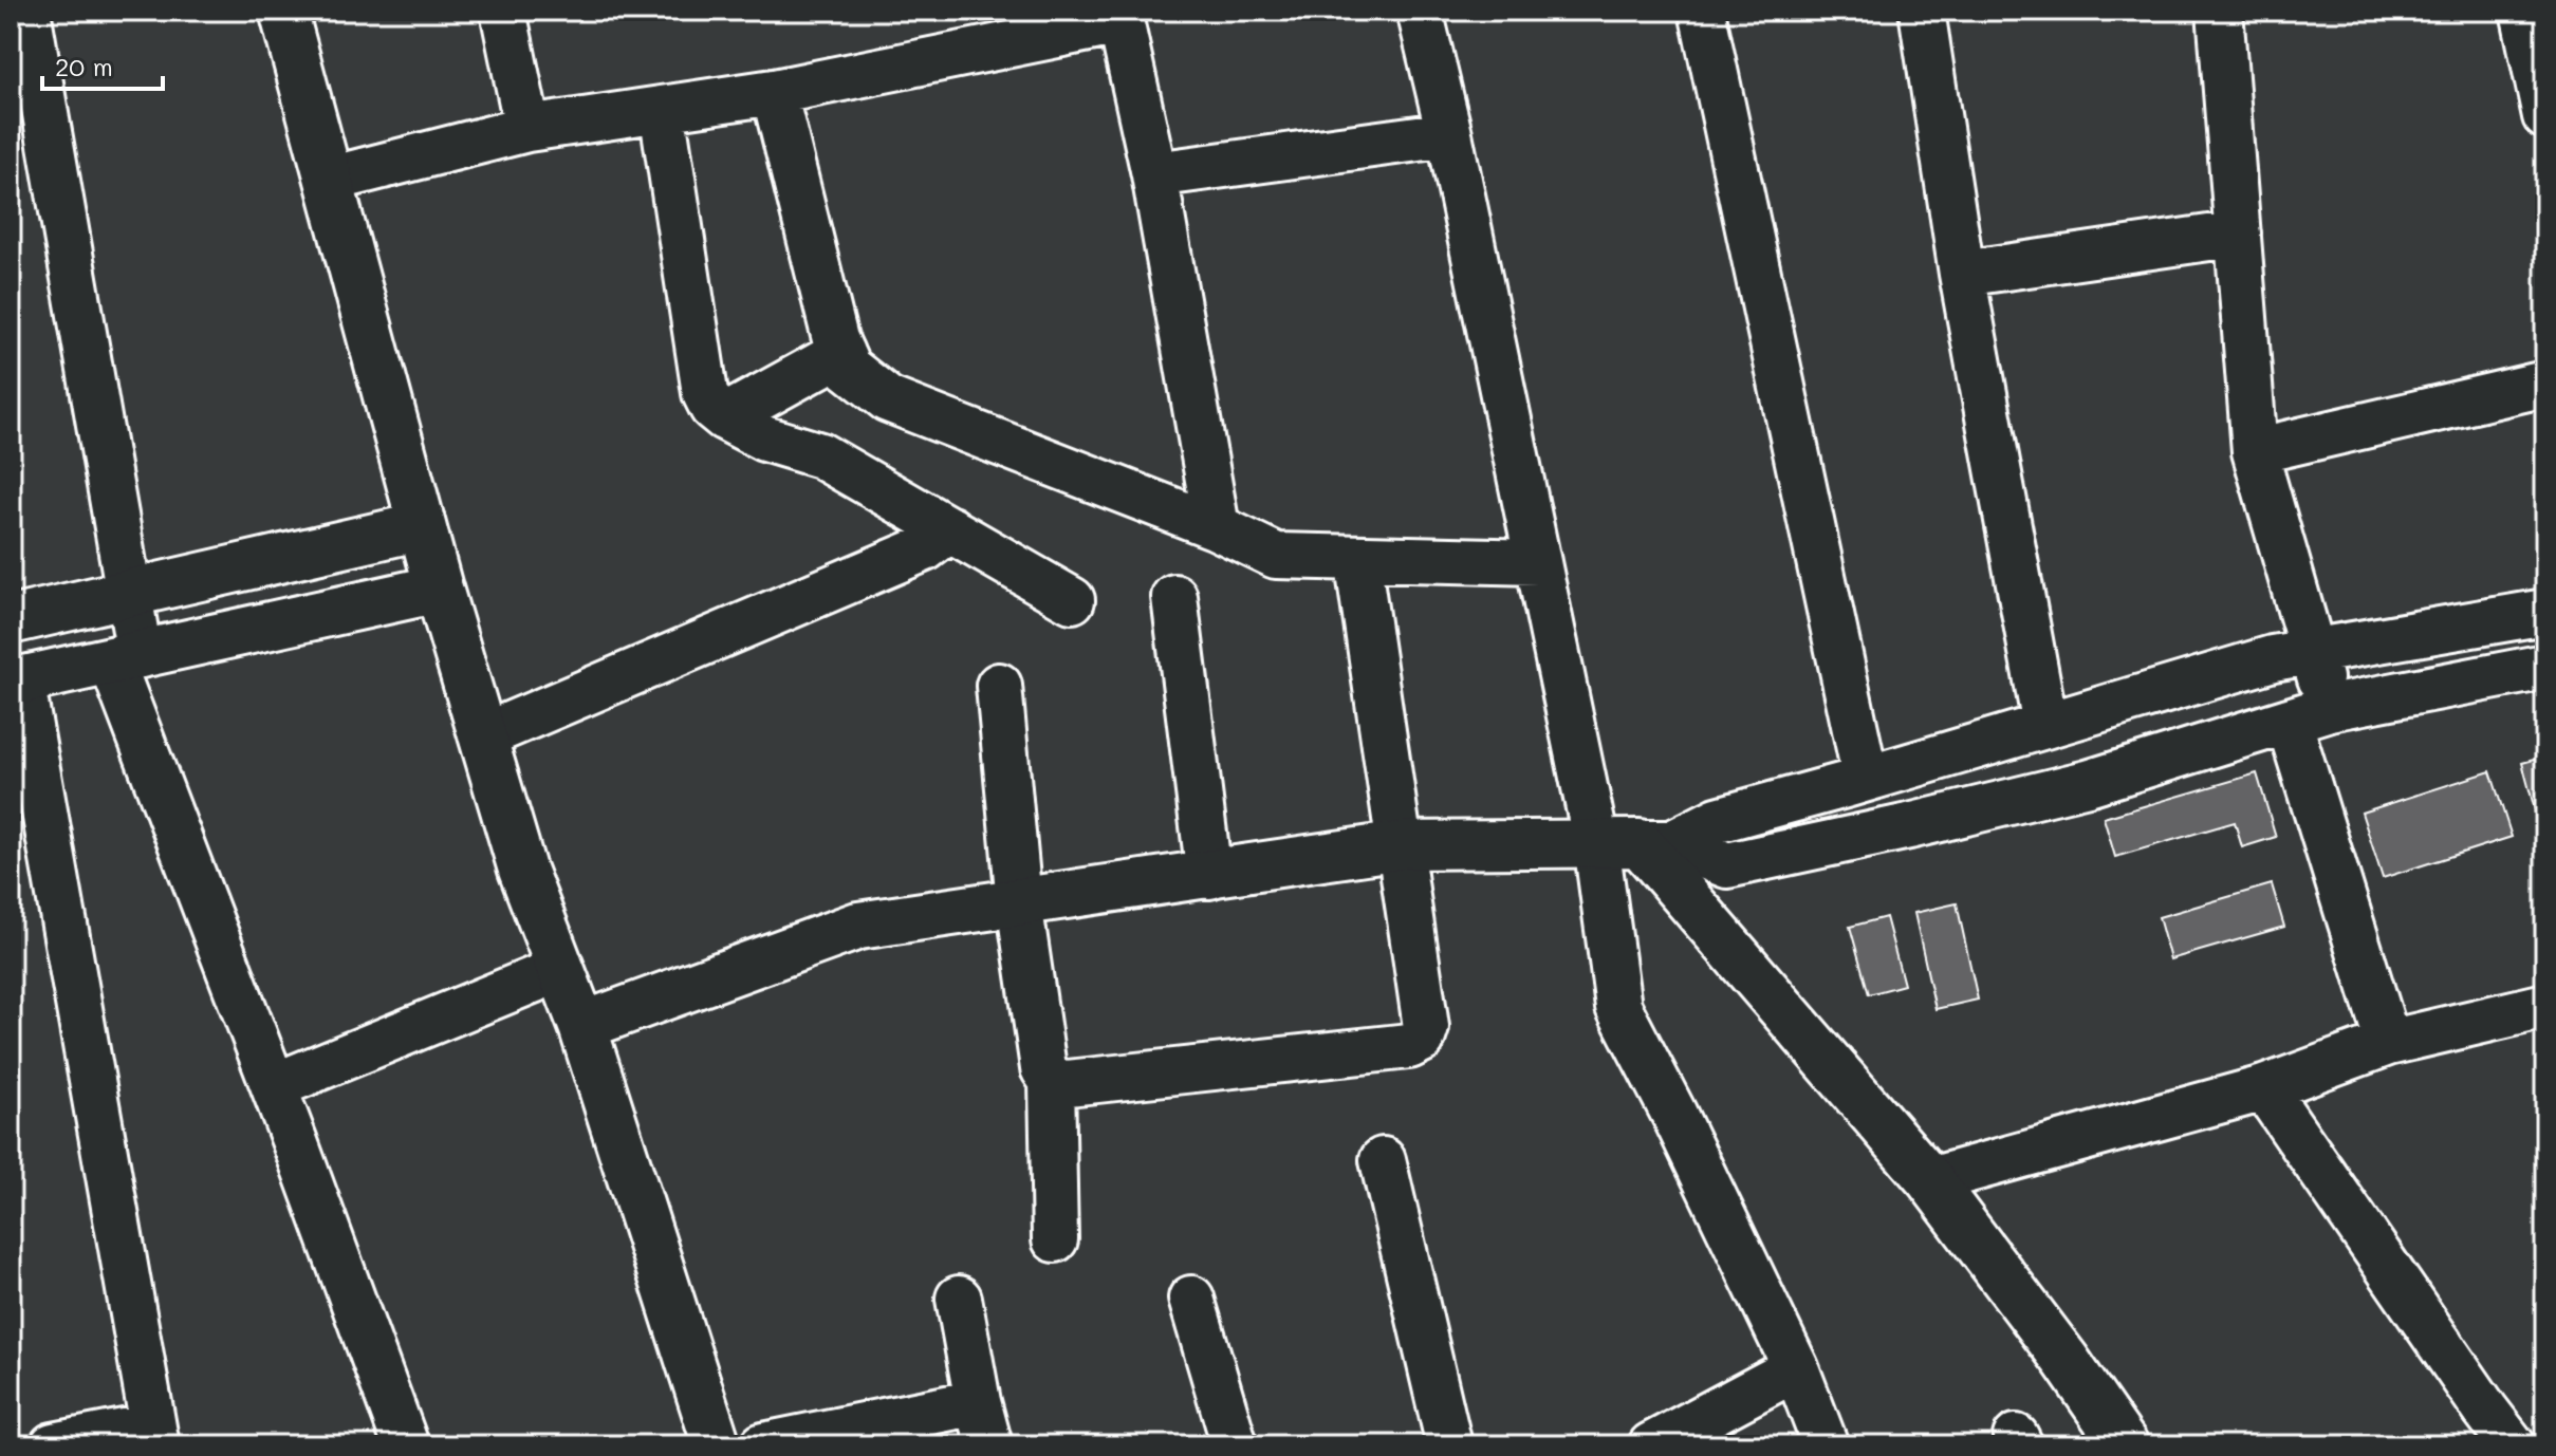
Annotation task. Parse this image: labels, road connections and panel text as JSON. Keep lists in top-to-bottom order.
{
  "scale_bar": "20 m"
}
